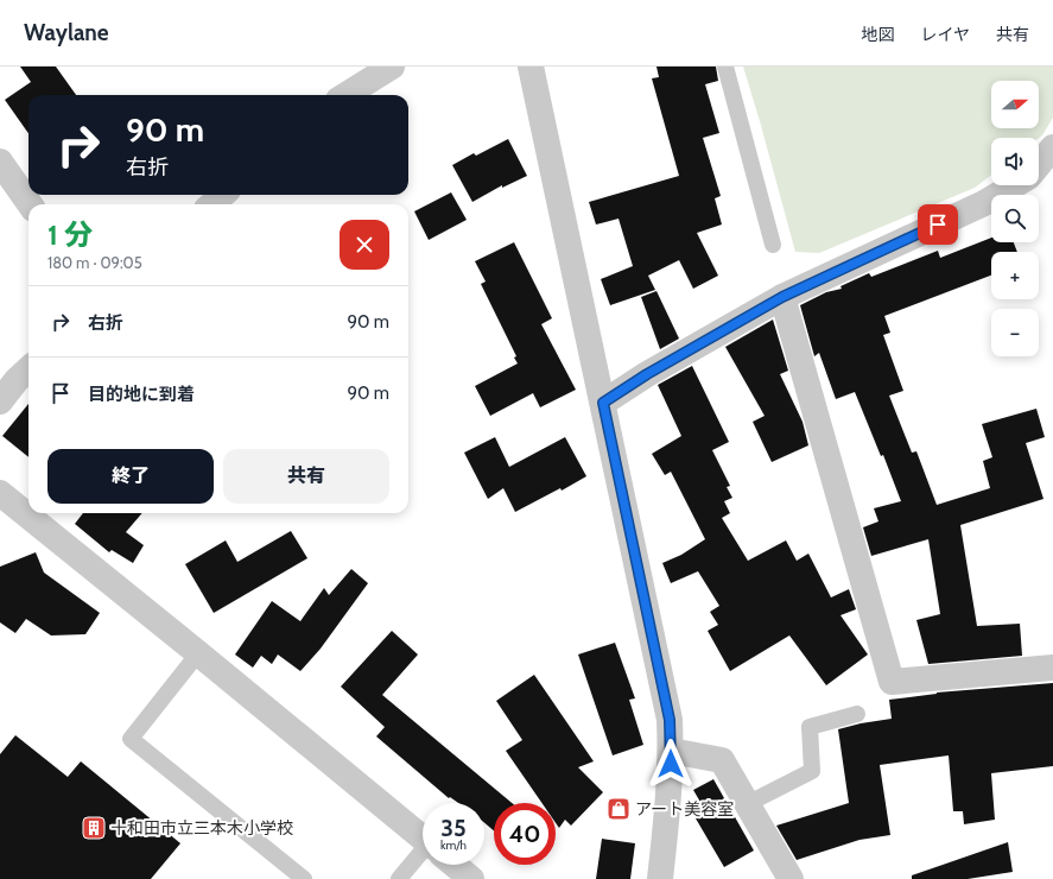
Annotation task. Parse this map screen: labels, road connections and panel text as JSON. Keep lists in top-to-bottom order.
{
  "places": {
    "shop": ["アート美容室"],
    "building": ["十和田市立三本木小学校"]
  },
  "north": "right",
  "page": {
    "header": "Waylane",
    "nav": ["地図", "レイヤ", "共有"],
    "map_buttons": ["+", "−"],
    "turn": ["90 m", "右折"],
    "heading": ["1 分", "180 m · 09:05"],
    "list": [
      {
        "name": "右折",
        "value": "90 m"
      },
      {
        "name": "目的地に到着",
        "value": "90 m"
      }
    ],
    "buttons": ["終了", "共有"],
    "speed": "35 km/h",
    "limit": "40"
  }
}
